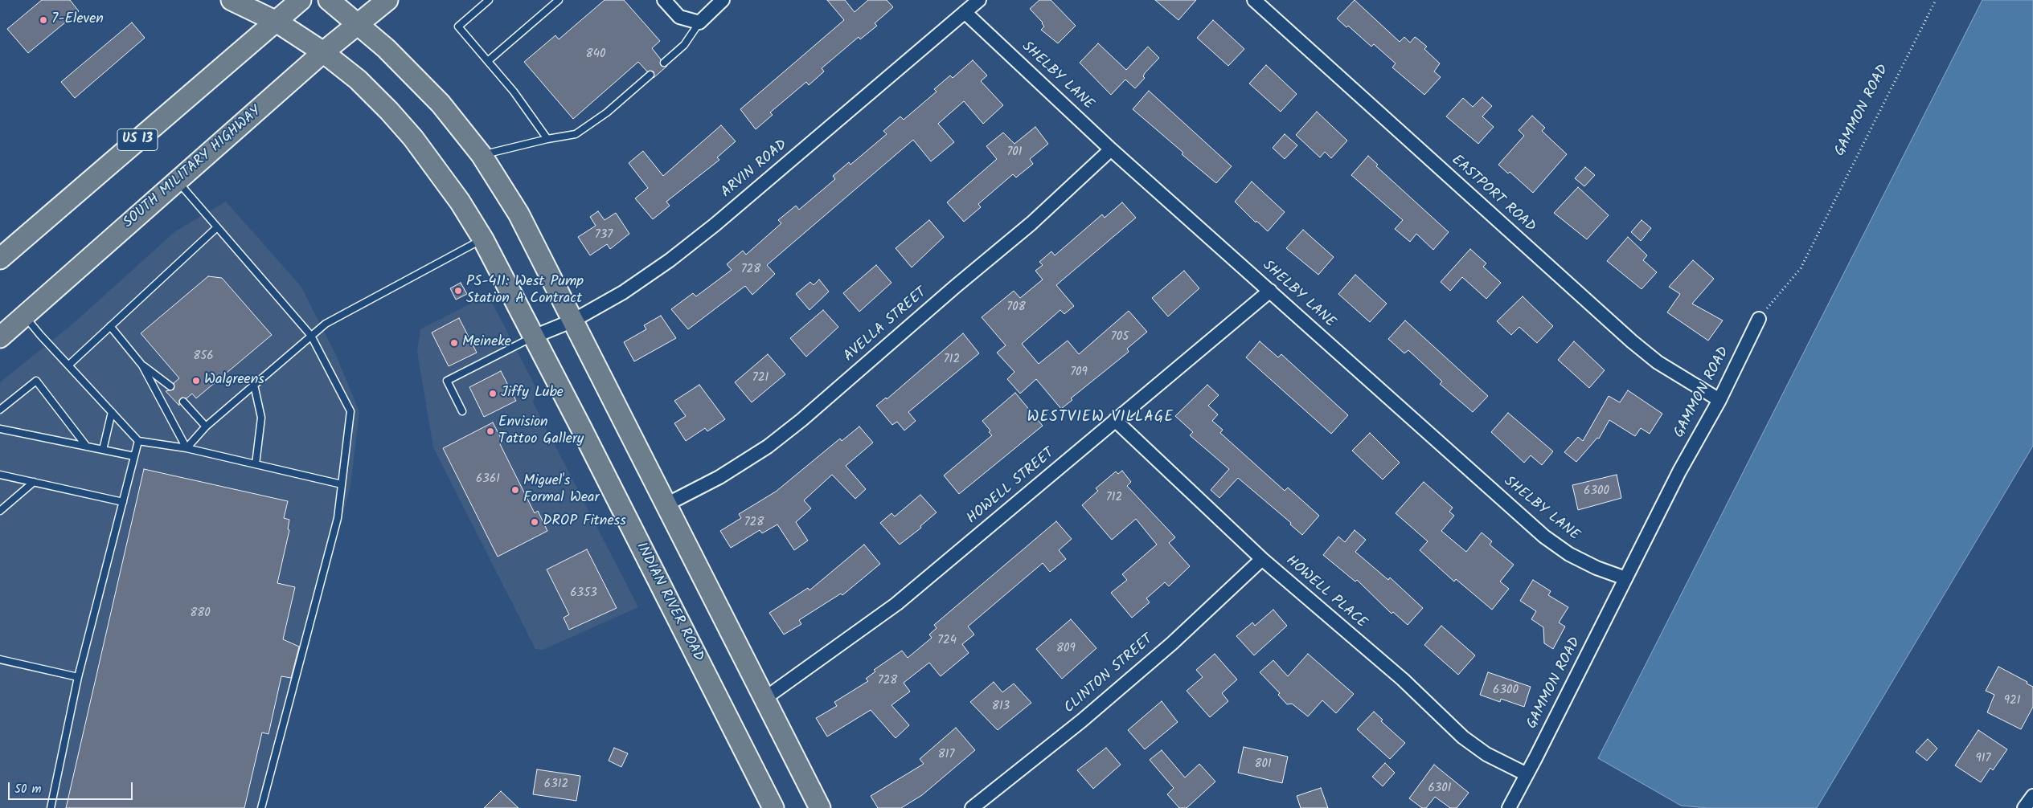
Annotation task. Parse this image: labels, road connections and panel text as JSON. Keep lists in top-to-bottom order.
{
  "streets": {
    "main road": ["US 13", "SOUTH MILITARY HIGHWAY", "INDIAN RIVER ROAD"],
    "street": [
      "SHELBY LANE",
      "GAMMON ROAD",
      "ARVIN ROAD",
      "EASTPORT ROAD",
      "AVELLA STREET",
      "HOWELL STREET",
      "HOWELL PLACE",
      "CLINTON STREET"
    ]
  },
  "crossings": [
    ["SHELBY LANE", "GAMMON ROAD"],
    ["SHELBY LANE", "ARVIN ROAD"],
    ["SHELBY LANE", "AVELLA STREET"],
    ["SHELBY LANE", "HOWELL STREET"],
    ["GAMMON ROAD", "EASTPORT ROAD"],
    ["GAMMON ROAD", "HOWELL PLACE"],
    ["US 13", "INDIAN RIVER ROAD"],
    ["SOUTH MILITARY HIGHWAY", "INDIAN RIVER ROAD"],
    ["ARVIN ROAD", "INDIAN RIVER ROAD"],
    ["HOWELL STREET", "HOWELL PLACE"],
    ["HOWELL PLACE", "CLINTON STREET"]
  ],
  "districts": ["WESTVIEW VILLAGE"],
  "places": [
    "7-Eleven",
    "PS-411: West Pump Station A Contract",
    "Meineke",
    "Walgreens",
    "Jiffy Lube",
    "Envision Tattoo Gallery",
    "Miguel's Formal Wear",
    "DROP Fitness"
  ],
  "house_numbers": [
    "840",
    "701",
    "737",
    "728",
    "708",
    "705",
    "856",
    "712",
    "709",
    "721",
    "6361",
    "6300",
    "712",
    "728",
    "6353",
    "880",
    "724",
    "809",
    "728",
    "6300",
    "921",
    "813",
    "817",
    "917",
    "801",
    "6312",
    "6301"
  ],
  "scale_bar": "50 m"
}
